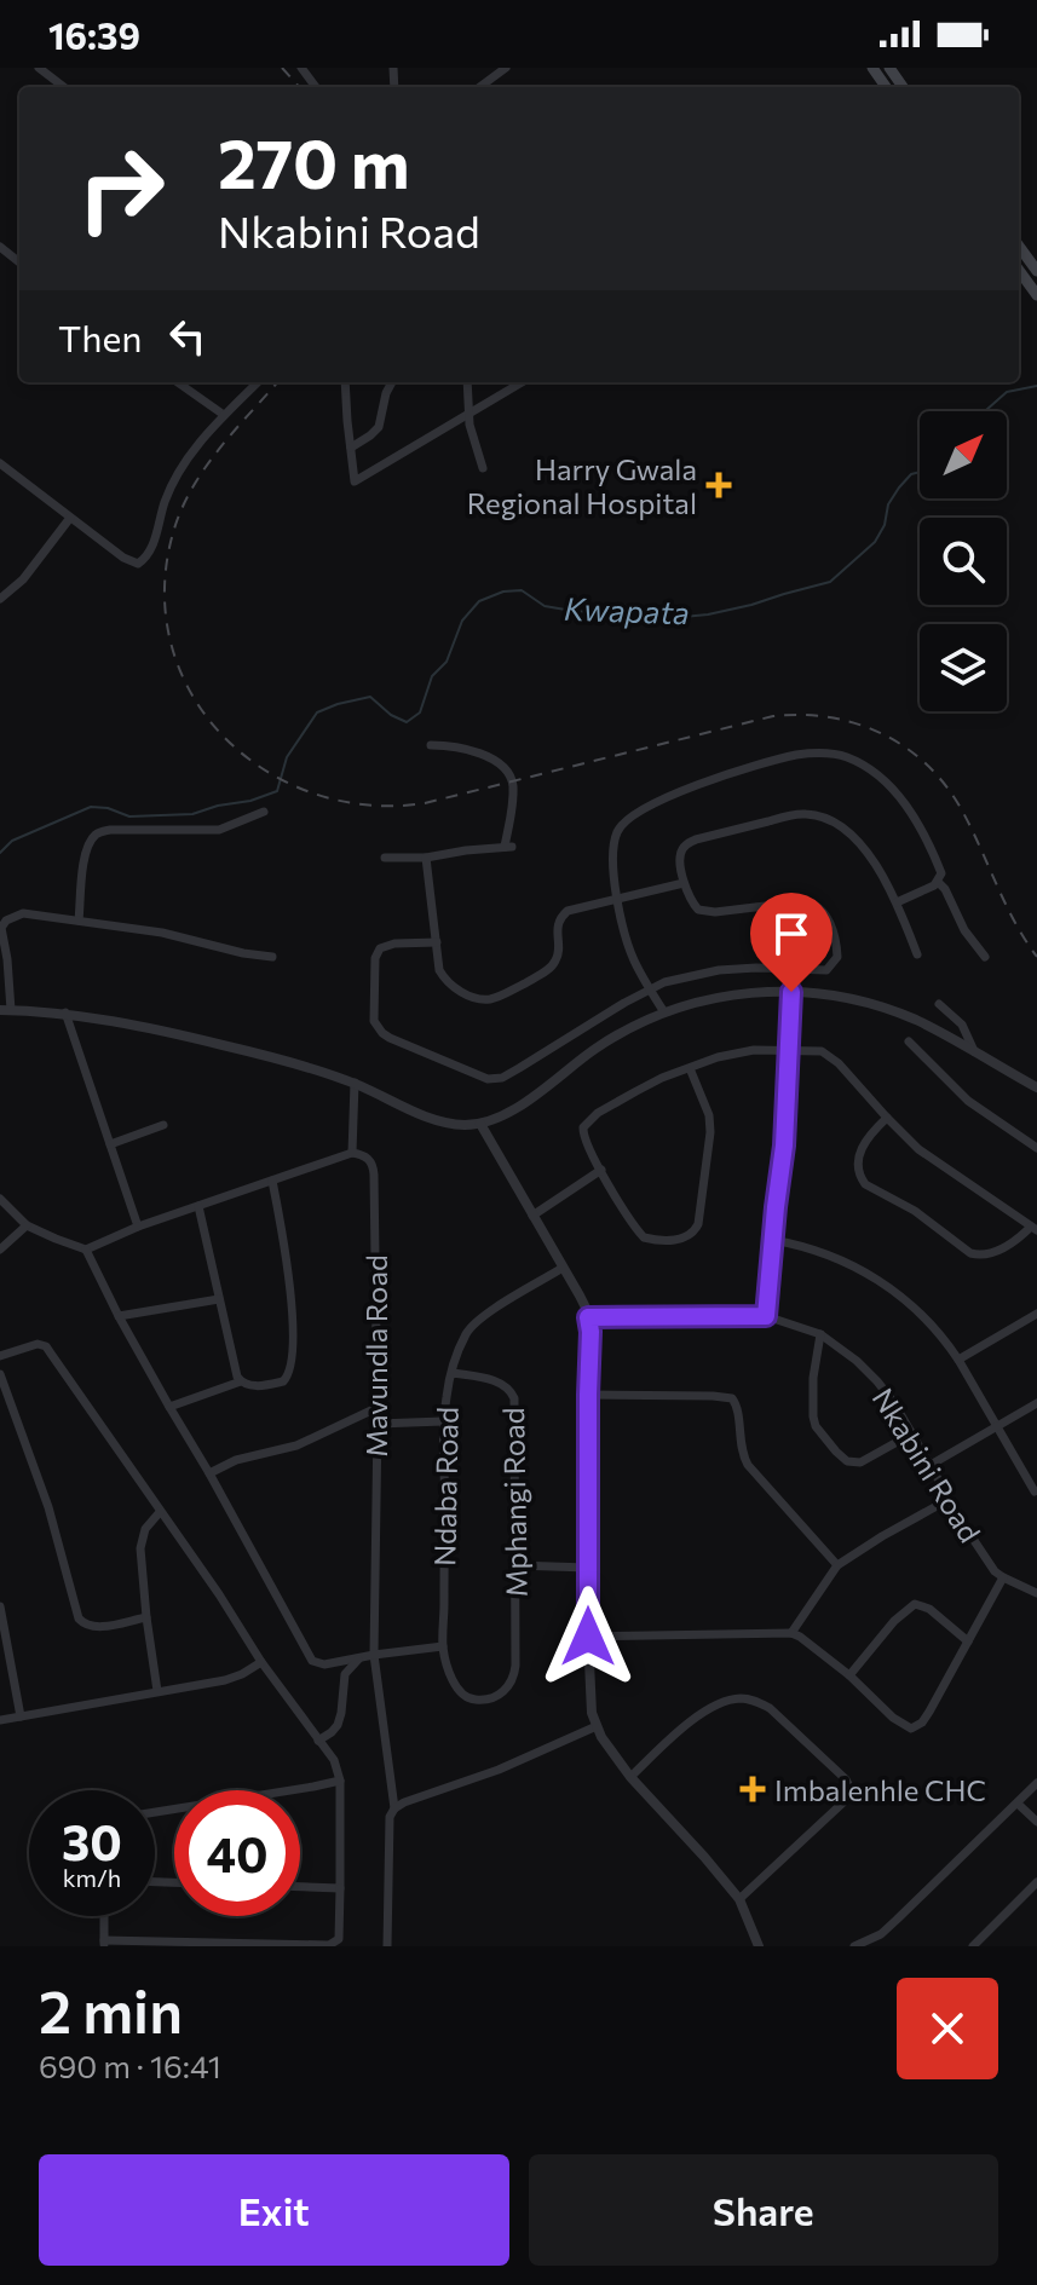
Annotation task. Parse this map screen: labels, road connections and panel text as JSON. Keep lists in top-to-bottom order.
{
  "streets": {
    "street": [
      "Mavundla Road",
      "Nkabini Road",
      "Ndaba Road",
      "Mphangi Road"
    ]
  },
  "crossings": [
    ["Ndaba Road", "Mphangi Road"]
  ],
  "water": ["Kwapata"],
  "places": {
    "health": ["Harry Gwala Regional Hospital", "Imbalenhle CHC"]
  },
  "north": "top right",
  "page": {
    "status": "16:39",
    "turn": ["270 m", "Nkabini Road"],
    "then": "Then",
    "speed": "30 km/h",
    "limit": "40",
    "heading": ["2 min", "690 m · 16:41"],
    "buttons": ["Exit", "Share"]
  }
}
